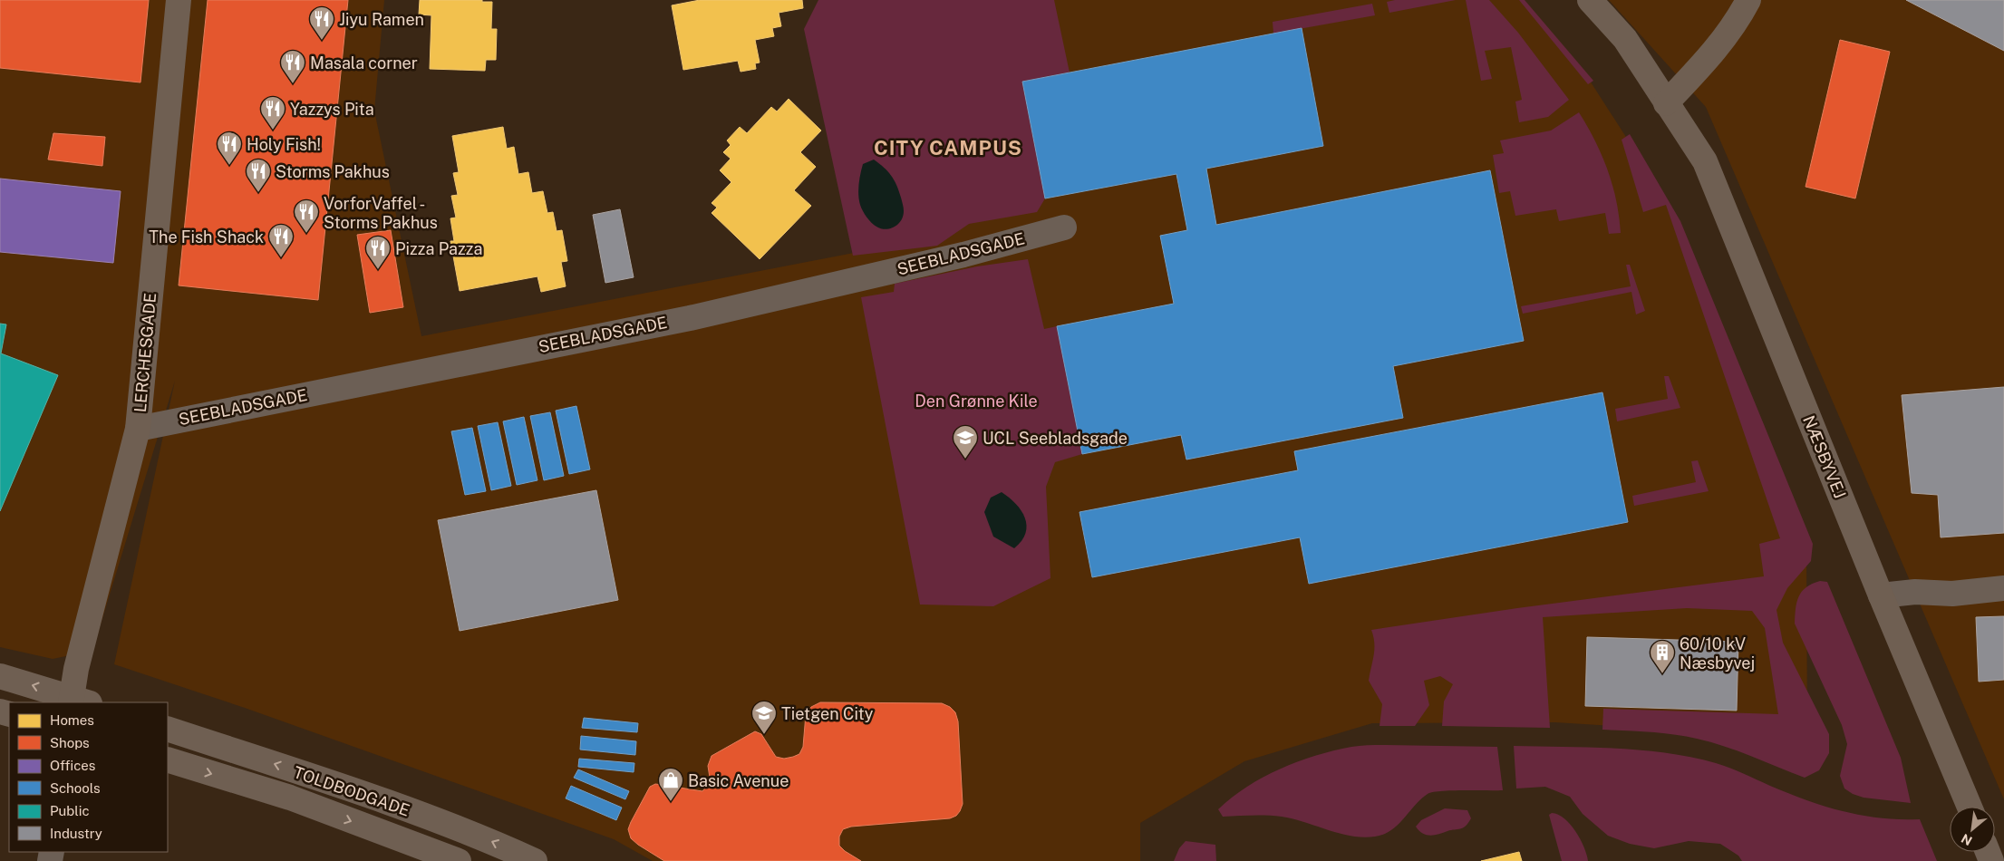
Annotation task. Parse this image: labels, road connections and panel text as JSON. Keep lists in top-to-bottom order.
{
  "streets": {
    "street": [
      "SEEBLADSGADE",
      "LERCHESGADE",
      "NÆSBYVEJ",
      "TOLDBODGADE"
    ]
  },
  "crossings": [
    ["SEEBLADSGADE", "LERCHESGADE"]
  ],
  "districts": ["CITY CAMPUS"],
  "parks": ["Den Grønne Kile"],
  "places": {
    "restaurant": [
      "Jiyu Ramen",
      "Masala corner",
      "Yazzys Pita",
      "Holy Fish!",
      "Storms Pakhus",
      "VorforVaffel - Storms Pakhus",
      "The Fish Shack",
      "Pizza Pazza"
    ],
    "school or university": ["UCL Seebladsgade", "Tietgen City"],
    "building": ["60/10 kV Næsbyvej"],
    "shop": ["Basic Avenue"]
  },
  "legend": [
    "Homes",
    "Shops",
    "Offices",
    "Schools",
    "Public",
    "Industry"
  ],
  "north": "bottom left"
}
